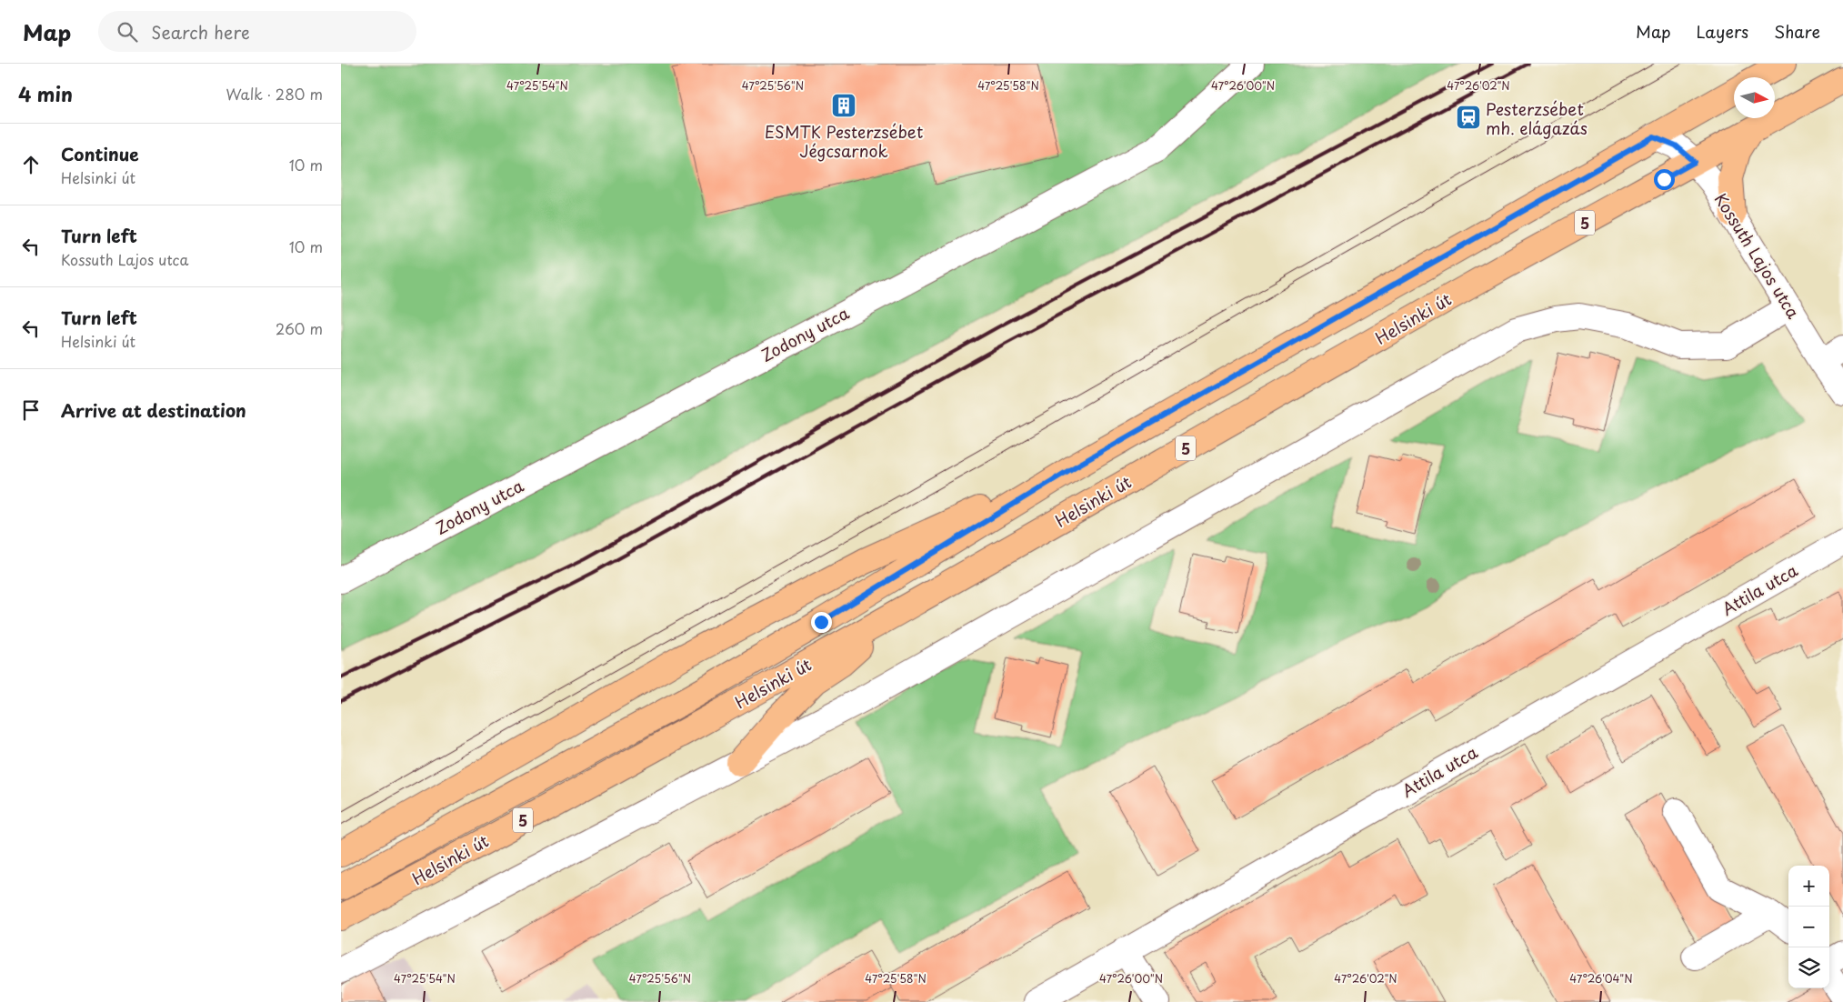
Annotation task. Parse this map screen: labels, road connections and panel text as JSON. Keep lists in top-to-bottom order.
{
  "streets": {
    "main road": ["5", "Helsinki út"],
    "street": ["Kossuth Lajos utca", "Zodony utca", "Attila utca"]
  },
  "crossings": [
    ["Kossuth Lajos utca", "Helsinki út"]
  ],
  "places": {
    "building": ["ESMTK Pesterzsébet Jégcsarnok"],
    "station": ["Pesterzsébet mh. elágazás"]
  },
  "north": "right",
  "page": {
    "header": "Map",
    "search": "Search here",
    "nav": ["Map", "Layers", "Share"],
    "heading": ["4 min", "Walk · 280 m"],
    "list": [
      ["Continue", "Helsinki út", "10 m"],
      ["Turn left", "Kossuth Lajos utca", "10 m"],
      ["Turn left", "Helsinki út", "260 m"],
      "Arrive at destination"
    ],
    "map_buttons": ["+", "−"]
  },
  "coordinates": [
    "47°25'54\"N",
    "47°25'56\"N",
    "47°25'58\"N",
    "47°26'00\"N",
    "47°26'02\"N",
    "47°26'04\"N"
  ]
}
